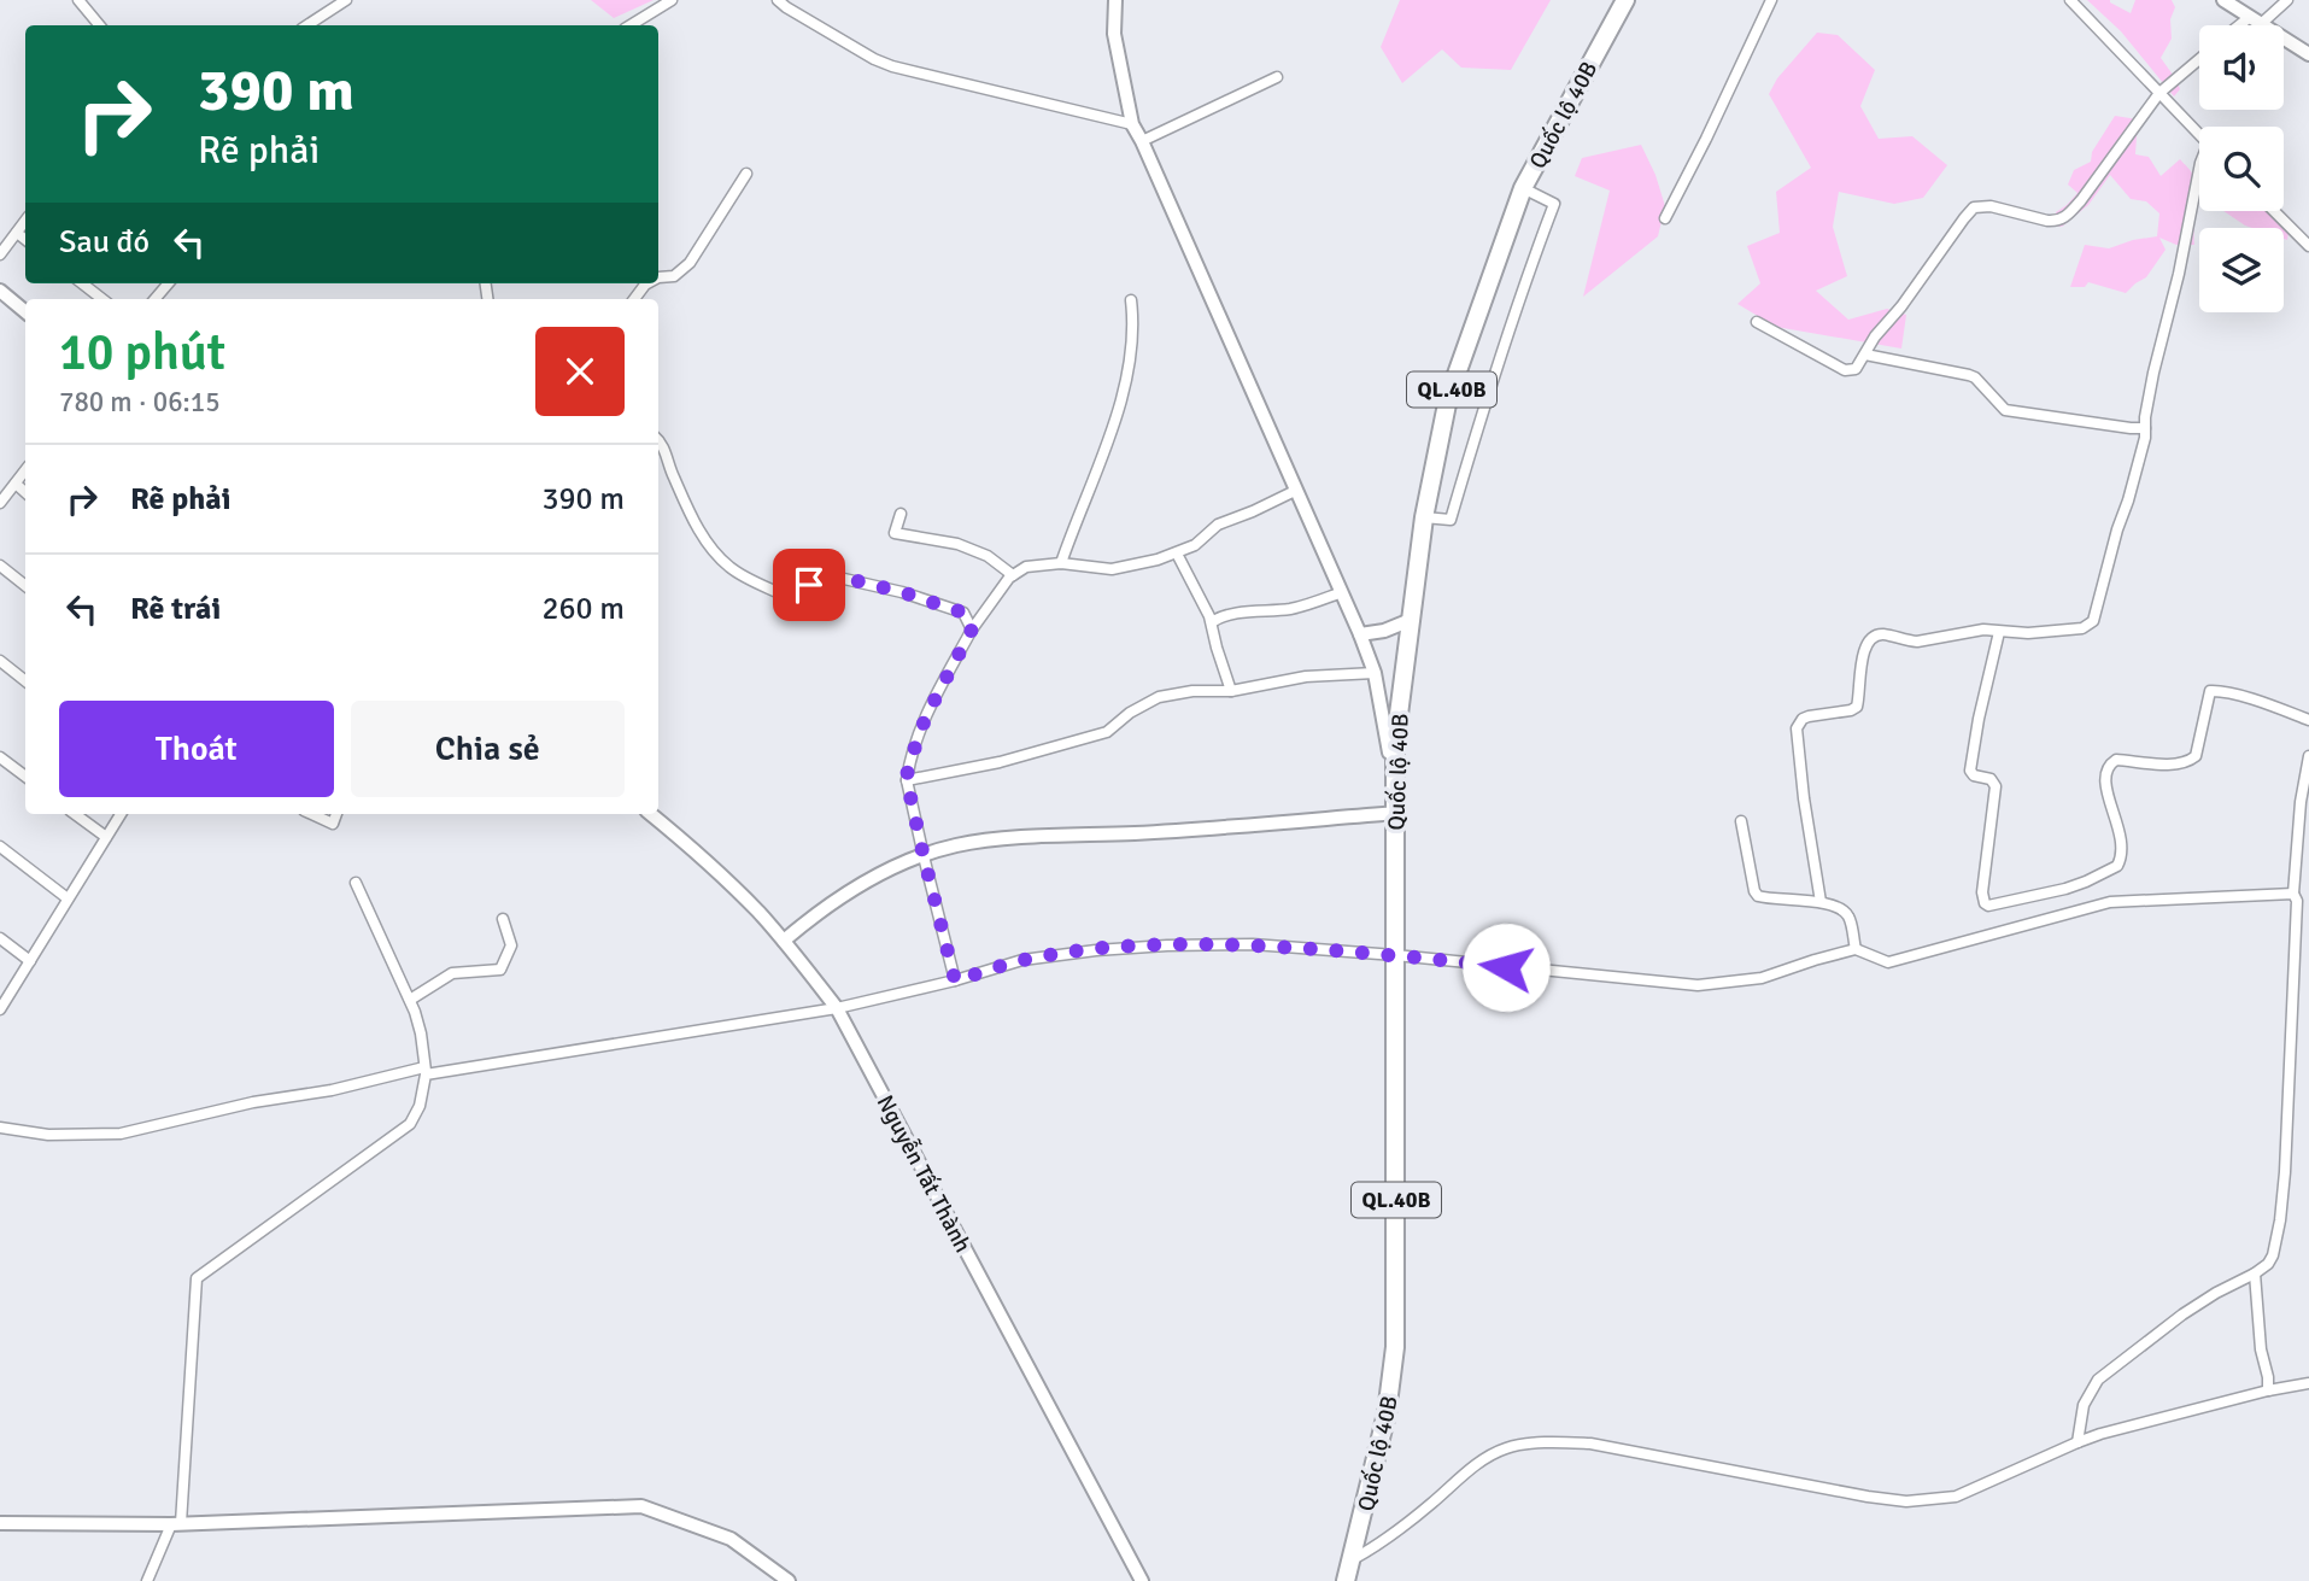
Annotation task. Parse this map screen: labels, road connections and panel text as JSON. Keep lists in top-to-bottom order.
{
  "streets": {
    "highway": ["Quốc lộ 40B", "QL.40B"],
    "main road": ["Nguyễn Tất Thành"]
  },
  "page": {
    "turn": ["390 m", "Rẽ phải"],
    "then": "Sau đó",
    "heading": ["10 phút", "780 m · 06:15"],
    "list": [
      {
        "name": "Rẽ phải",
        "value": "390 m"
      },
      {
        "name": "Rẽ trái",
        "value": "260 m"
      }
    ],
    "buttons": ["Thoát", "Chia sẻ"]
  }
}
